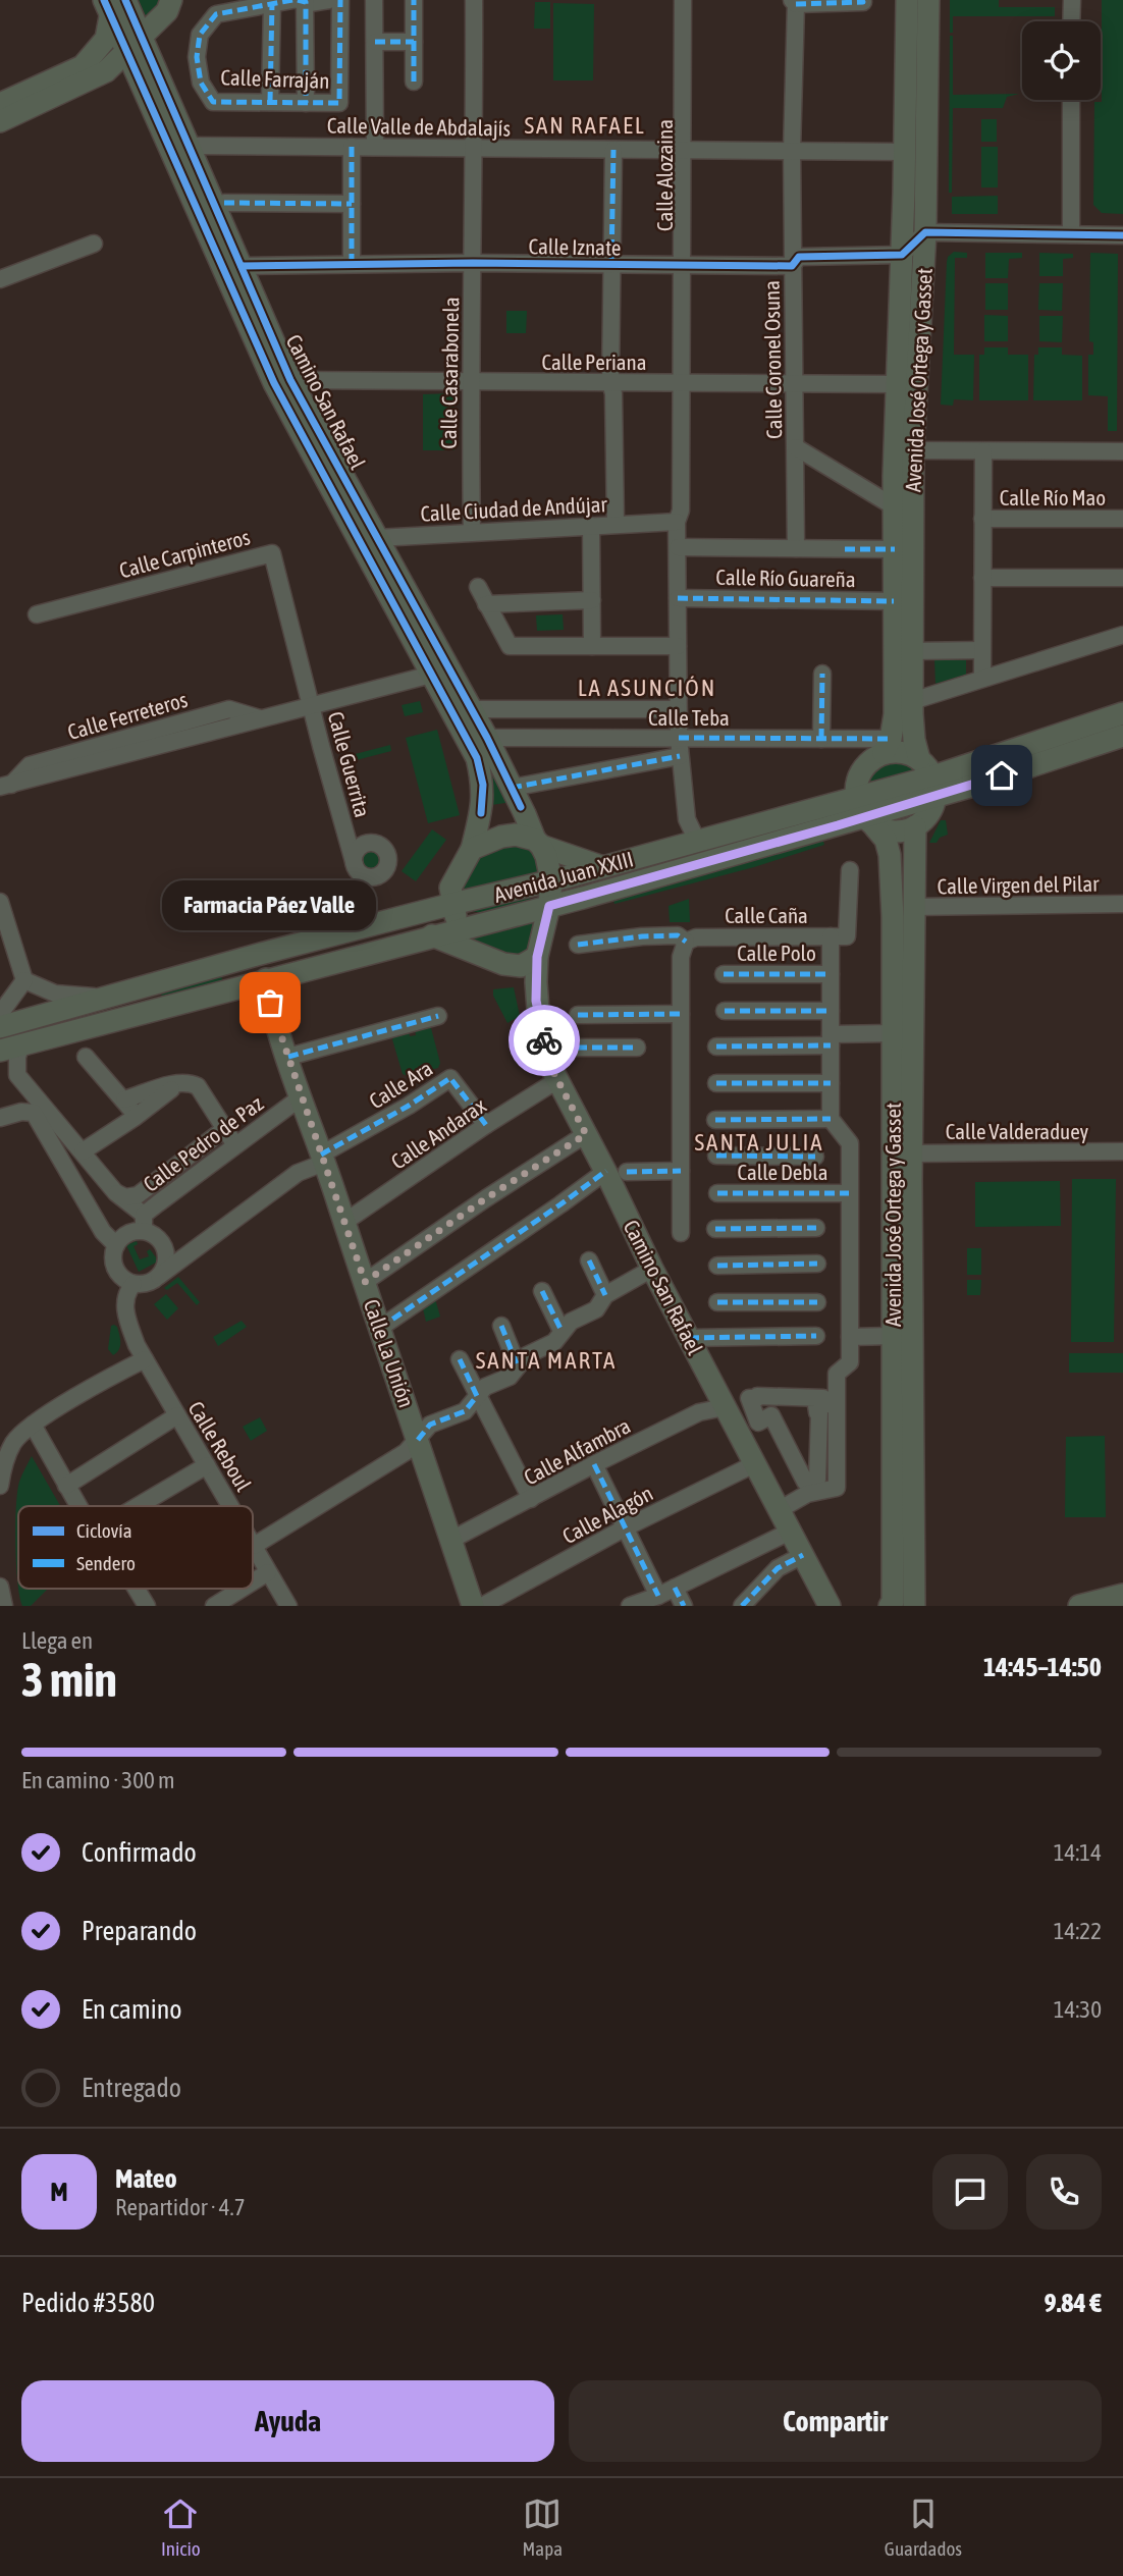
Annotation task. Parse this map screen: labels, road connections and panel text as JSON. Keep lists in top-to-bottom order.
{
  "streets": {
    "main road": [
      "Avenida José Ortega y Gasset",
      "Camino San Rafael",
      "Avenida Juan XXIII",
      "Calle La Unión"
    ],
    "street": [
      "Calle Farraján",
      "Calle Valle de Abdalajís",
      "Calle Alozaina",
      "Calle Iznate",
      "Calle Coronel Osuna",
      "Calle Periana",
      "Calle Casarabonela",
      "Calle Río Mao",
      "Calle Ciudad de Andújar",
      "Calle Carpinteros",
      "Calle Río Guareña",
      "Calle Ferreteros",
      "Calle Teba",
      "Calle Guerrita",
      "Calle Virgen del Pilar",
      "Calle Caña",
      "Calle Polo",
      "Calle Ara",
      "Calle Valderaduey",
      "Calle Andarax",
      "Calle Pedro de Paz",
      "Calle Debla",
      "Calle Reboul",
      "Calle Alfambra",
      "Calle Alagón"
    ]
  },
  "crossings": [
    ["Calle Valle de Abdalajís", "Calle Alozaina"],
    ["Calle Valle de Abdalajís", "Calle Coronel Osuna"],
    ["Calle Valle de Abdalajís", "Calle Casarabonela"],
    ["Calle Valle de Abdalajís", "Avenida José Ortega y Gasset"],
    ["Calle Valle de Abdalajís", "Camino San Rafael"],
    ["Calle Alozaina", "Calle Iznate"],
    ["Calle Alozaina", "Calle Periana"],
    ["Calle Alozaina", "Calle Ciudad de Andújar"],
    ["Calle Alozaina", "Calle Río Guareña"],
    ["Calle Alozaina", "Calle Teba"],
    ["Calle Alozaina", "Avenida Juan XXIII"],
    ["Calle Iznate", "Calle Coronel Osuna"],
    ["Calle Iznate", "Calle Casarabonela"],
    ["Calle Iznate", "Avenida José Ortega y Gasset"],
    ["Calle Iznate", "Camino San Rafael"],
    ["Calle Coronel Osuna", "Calle Periana"],
    ["Calle Periana", "Calle Casarabonela"],
    ["Calle Periana", "Avenida José Ortega y Gasset"],
    ["Calle Periana", "Camino San Rafael"],
    ["Calle Casarabonela", "Calle Ciudad de Andújar"],
    ["Avenida José Ortega y Gasset", "Calle Río Guareña"],
    ["Avenida José Ortega y Gasset", "Calle Teba"],
    ["Avenida José Ortega y Gasset", "Avenida Juan XXIII"],
    ["Avenida José Ortega y Gasset", "Calle Virgen del Pilar"],
    ["Avenida José Ortega y Gasset", "Calle Valderaduey"],
    ["Camino San Rafael", "Calle Ciudad de Andújar"],
    ["Camino San Rafael", "Calle Ferreteros"],
    ["Camino San Rafael", "Calle Teba"],
    ["Camino San Rafael", "Avenida Juan XXIII"],
    ["Camino San Rafael", "Calle Andarax"],
    ["Camino San Rafael", "Calle Alfambra"],
    ["Camino San Rafael", "Calle Alagón"],
    ["Calle Carpinteros", "Calle Ferreteros"],
    ["Calle Carpinteros", "Calle Guerrita"],
    ["Calle Ferreteros", "Calle Guerrita"],
    ["Avenida Juan XXIII", "Calle La Unión"],
    ["Calle Ara", "Calle Andarax"],
    ["Calle Ara", "Calle La Unión"],
    ["Calle Andarax", "Calle La Unión"],
    ["Calle Pedro de Paz", "Calle La Unión"],
    ["Calle Pedro de Paz", "Calle Reboul"],
    ["Calle La Unión", "Calle Alfambra"]
  ],
  "districts": [
    "SAN RAFAEL",
    "LA ASUNCIÓN",
    "SANTA JULIA",
    "SANTA MARTA"
  ],
  "places": ["Farmacia Páez Valle"],
  "legend": ["Ciclovía", "Sendero"],
  "page": {
    "bubble": "Farmacia Páez Valle",
    "heading": ["3 min", "Llega en", "14:45–14:50"],
    "panel": [
      "Mateo",
      "Repartidor · 4.7",
      "Pedido #3580",
      "9.84 €"
    ],
    "bar": "En camino · 300 m",
    "list": [
      ["Confirmado", "14:14"],
      ["Preparando", "14:22"],
      ["En camino", "14:30"],
      "Entregado"
    ],
    "round": "M",
    "buttons": ["Ayuda", "Compartir"],
    "tabs": ["Inicio", "Mapa", "Guardados"]
  }
}
